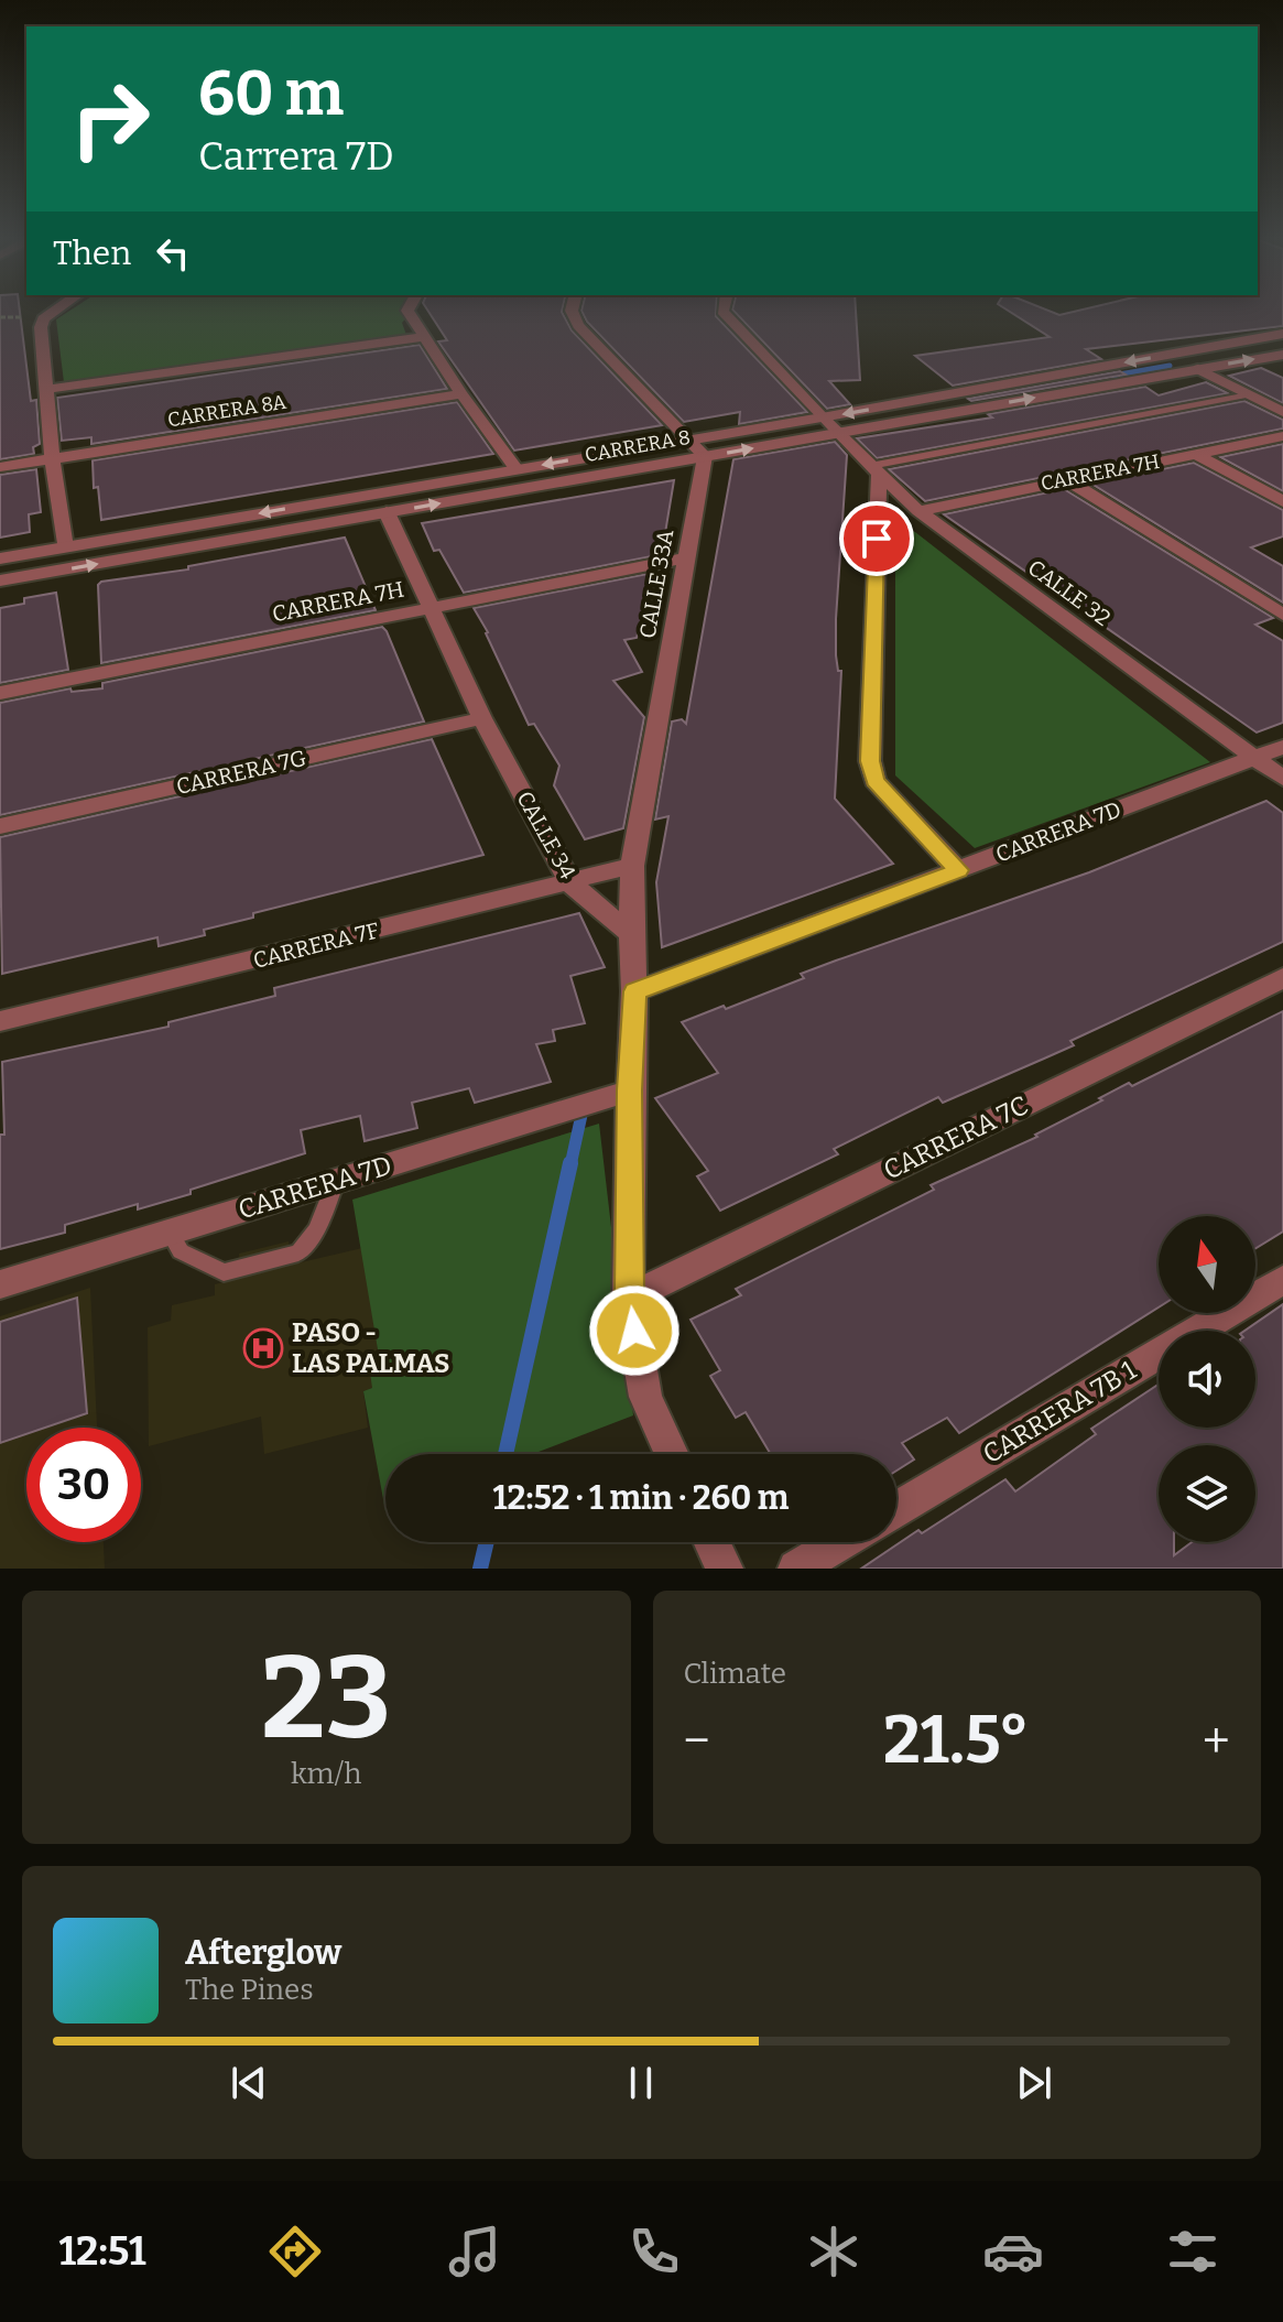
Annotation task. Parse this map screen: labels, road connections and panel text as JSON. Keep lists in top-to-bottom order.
{
  "streets": {
    "street": [
      "CARRERA 8A",
      "CARRERA 8",
      "CARRERA 7H",
      "CALLE 33A",
      "CALLE 32",
      "CARRERA 7G",
      "CARRERA 7D",
      "CALLE 34",
      "CARRERA 7F",
      "CARRERA 7C",
      "CARRERA 7B 1"
    ]
  },
  "crossings": [
    ["CARRERA 8", "CALLE 33A"],
    ["CARRERA 8", "CALLE 32"],
    ["CARRERA 8", "CALLE 34"],
    ["CARRERA 7H", "CALLE 33A"],
    ["CARRERA 7H", "CALLE 32"],
    ["CARRERA 7H", "CALLE 34"],
    ["CALLE 33A", "CALLE 34"],
    ["CALLE 33A", "CARRERA 7F"],
    ["CALLE 32", "CARRERA 7D"],
    ["CARRERA 7G", "CALLE 34"],
    ["CALLE 34", "CARRERA 7F"]
  ],
  "places": {
    "hospital": ["PASO - LAS PALMAS"]
  },
  "north": "top",
  "page": {
    "turn": ["60 m", "Carrera 7D"],
    "then": "Then",
    "limit": "30",
    "trip": "12:52 · 1 min · 260 m",
    "tile": [
      ["23", "km/h"],
      "Climate"
    ],
    "heat": ["−", "21.5°", "+"],
    "song": ["Afterglow", "The Pines"],
    "tabs": "12:51"
  }
}
